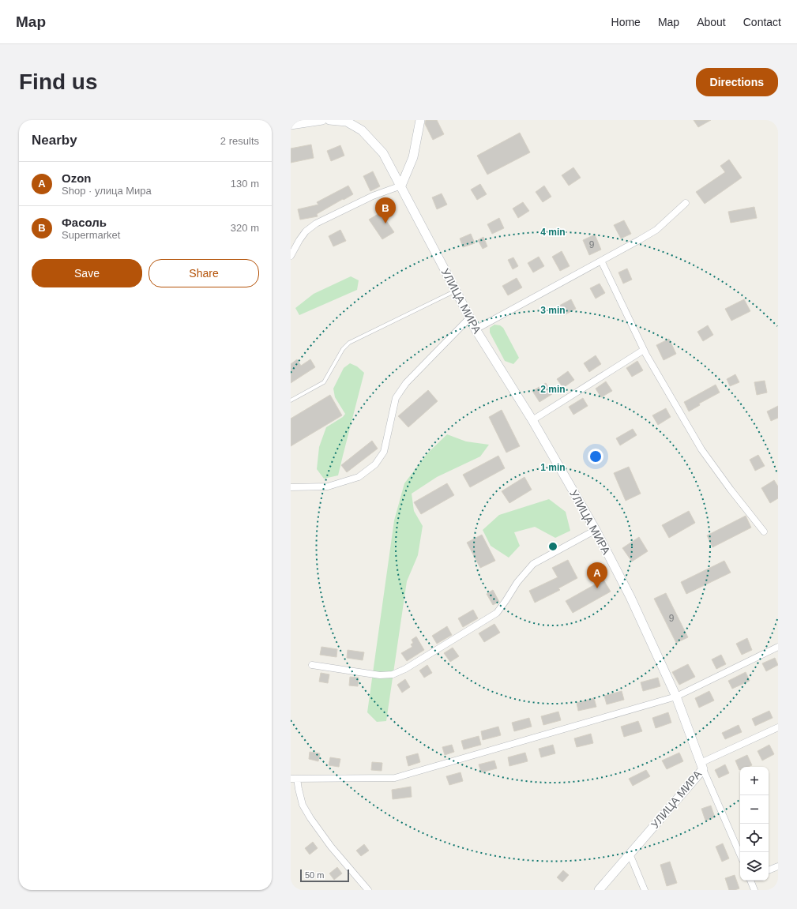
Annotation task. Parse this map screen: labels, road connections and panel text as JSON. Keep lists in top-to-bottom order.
{
  "streets": {
    "street": ["УЛИЦА МИРА"]
  },
  "house_numbers": ["9", "9"],
  "scale_bar": "50 m",
  "page": {
    "header": "Map",
    "nav": [
      "Home",
      "Map",
      "About",
      "Contact"
    ],
    "buttons": [
      "Directions",
      ["Save", "Share"]
    ],
    "title": "Find us",
    "heading": ["Nearby", "2 results"],
    "list": [
      {
        "mark": "A",
        "name": "Ozon",
        "note": "Shop · улица Мира",
        "value": "130 m"
      },
      {
        "mark": "B",
        "name": "Фасоль",
        "note": "Supermarket",
        "value": "320 m"
      }
    ],
    "pins": ["B", "A"],
    "map_buttons": ["+", "−"],
    "scale": "50 m"
  },
  "rings": [
    "4 min",
    "3 min",
    "2 min",
    "1 min"
  ]
}
